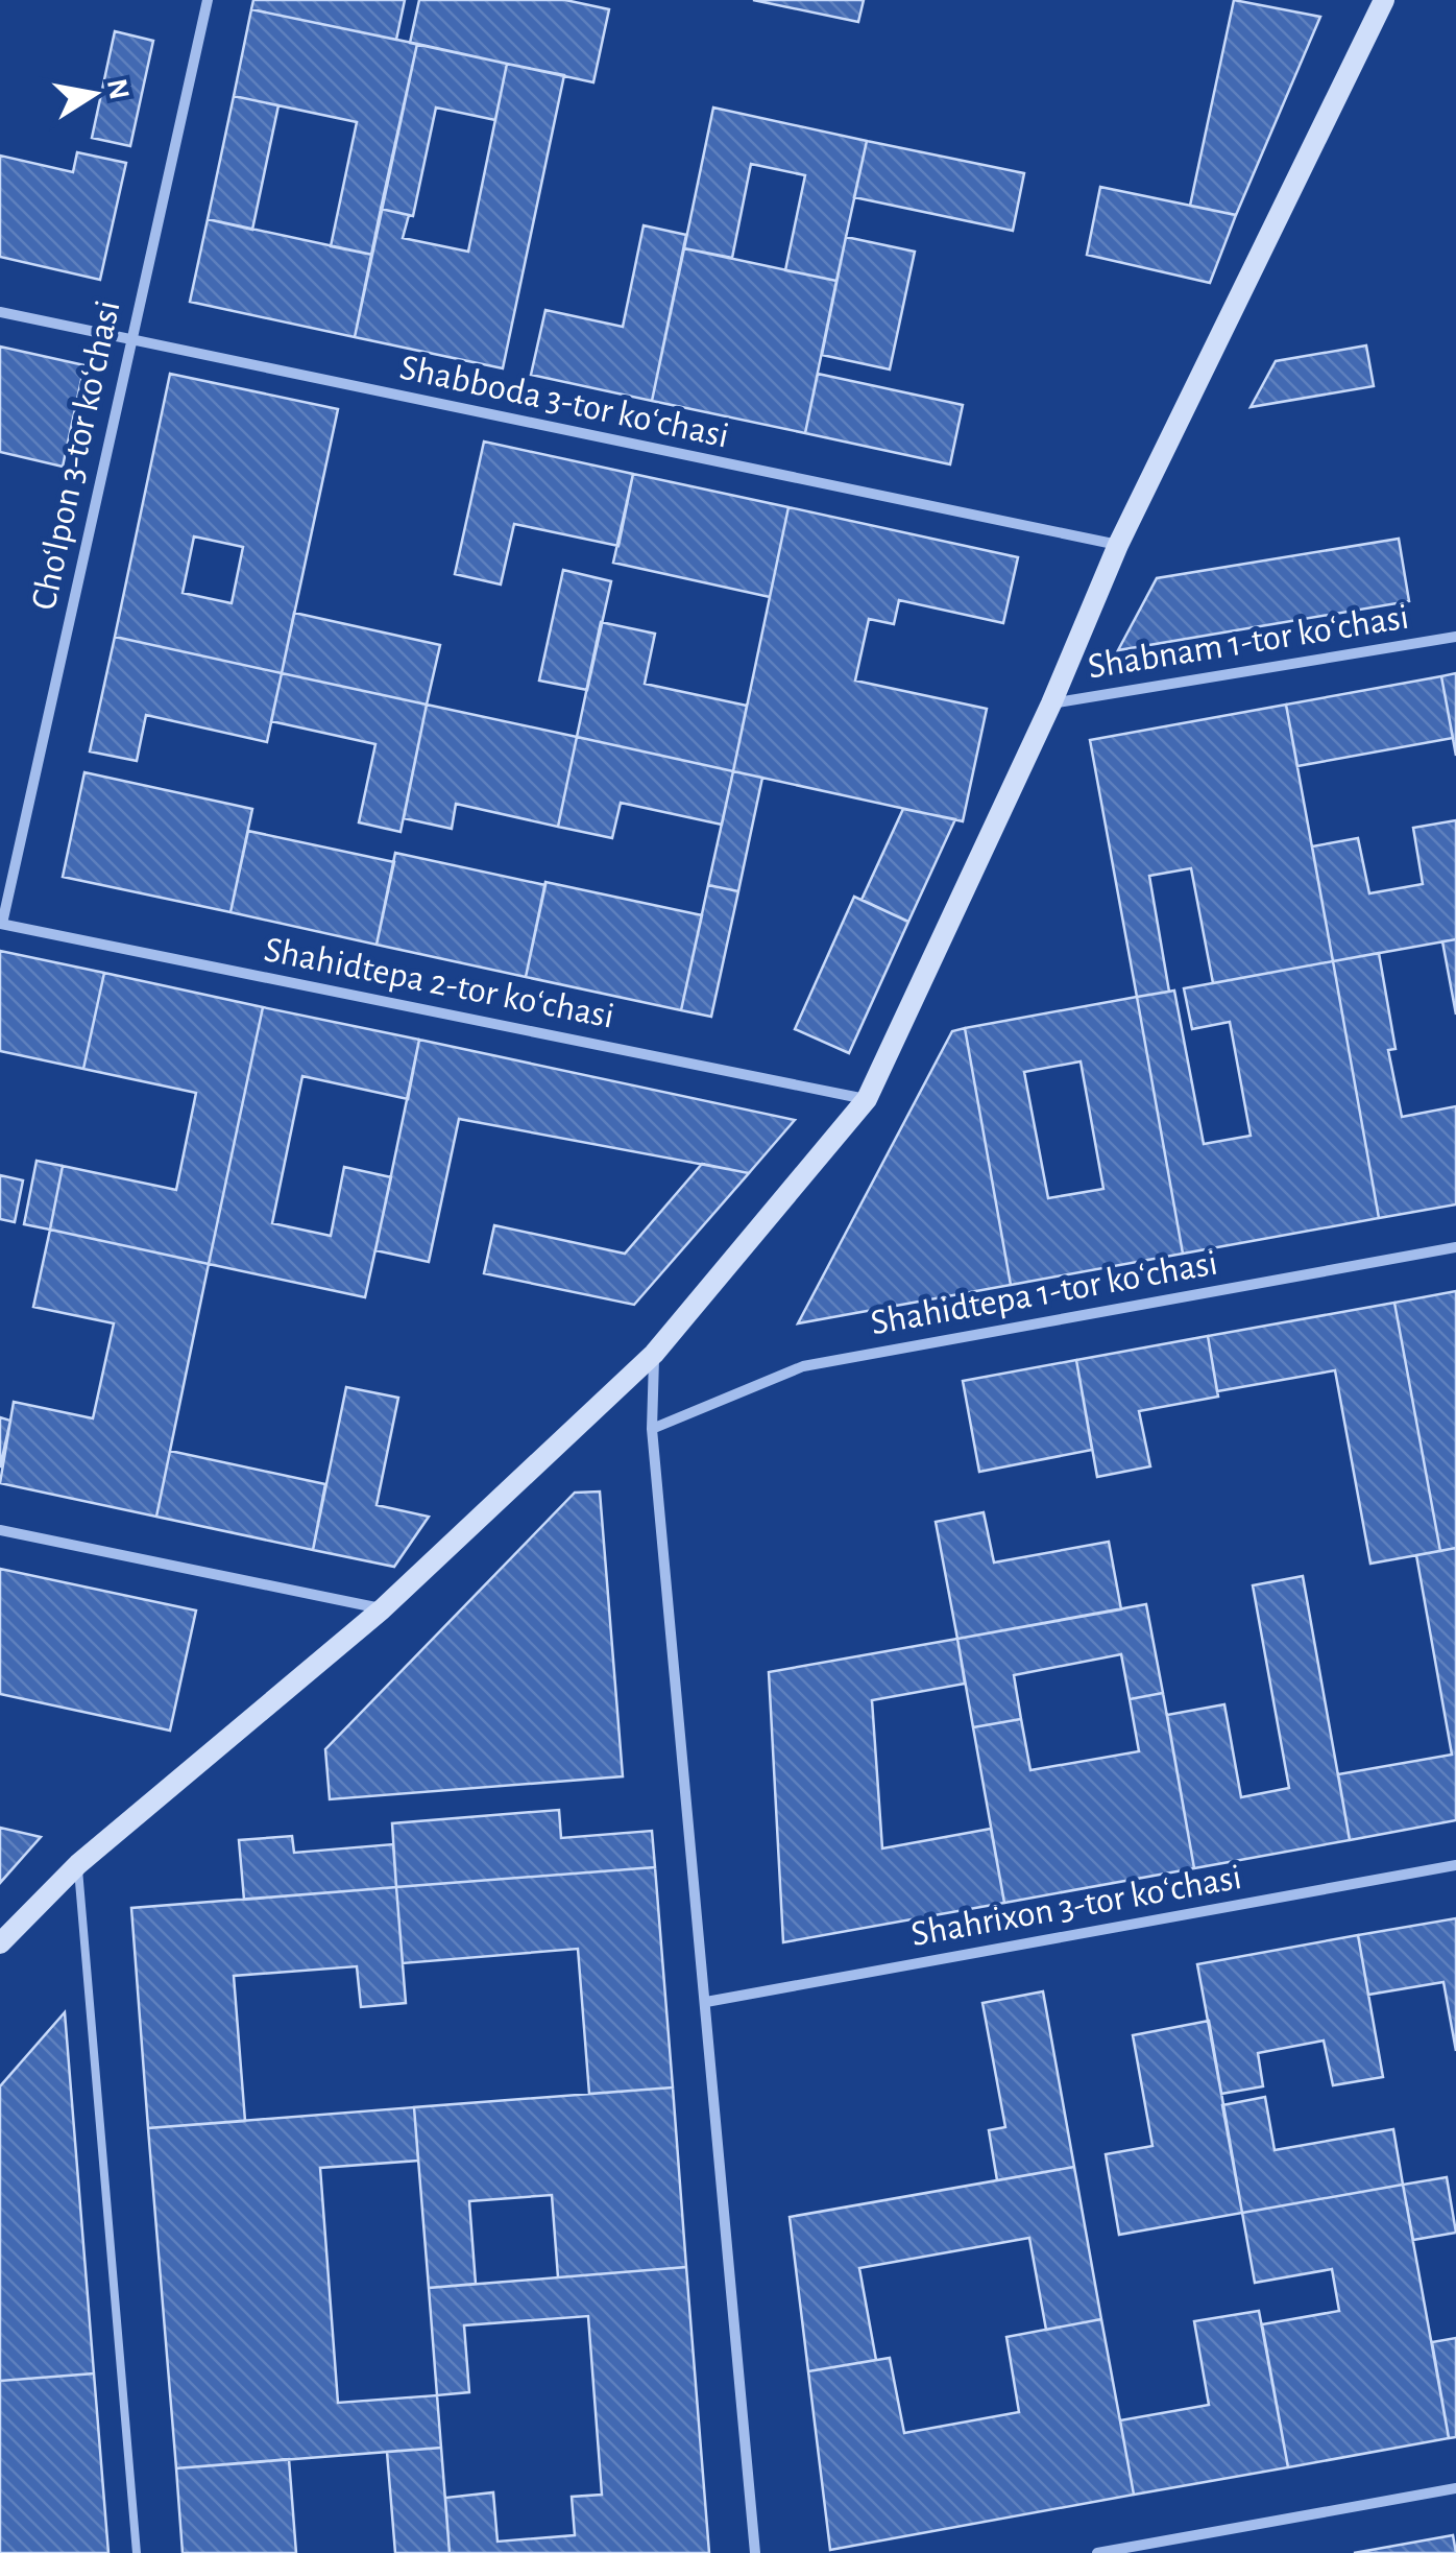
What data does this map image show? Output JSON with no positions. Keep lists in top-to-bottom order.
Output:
{
  "streets": {
    "street": [
      "Shabboda 3-tor koʻchasi",
      "Cho‘lpon 3-tor koʻchasi",
      "Shabnam 1-tor koʻchasi",
      "Shahidtepa 2-tor koʻchasi",
      "Shahidtepa 1-tor koʻchasi",
      "Shahrixon 3-tor koʻchasi"
    ]
  },
  "crossings": [
    ["Shabboda 3-tor koʻchasi", "Cho‘lpon 3-tor koʻchasi"],
    ["Cho‘lpon 3-tor koʻchasi", "Shahidtepa 2-tor koʻchasi"]
  ],
  "north": "right"
}
